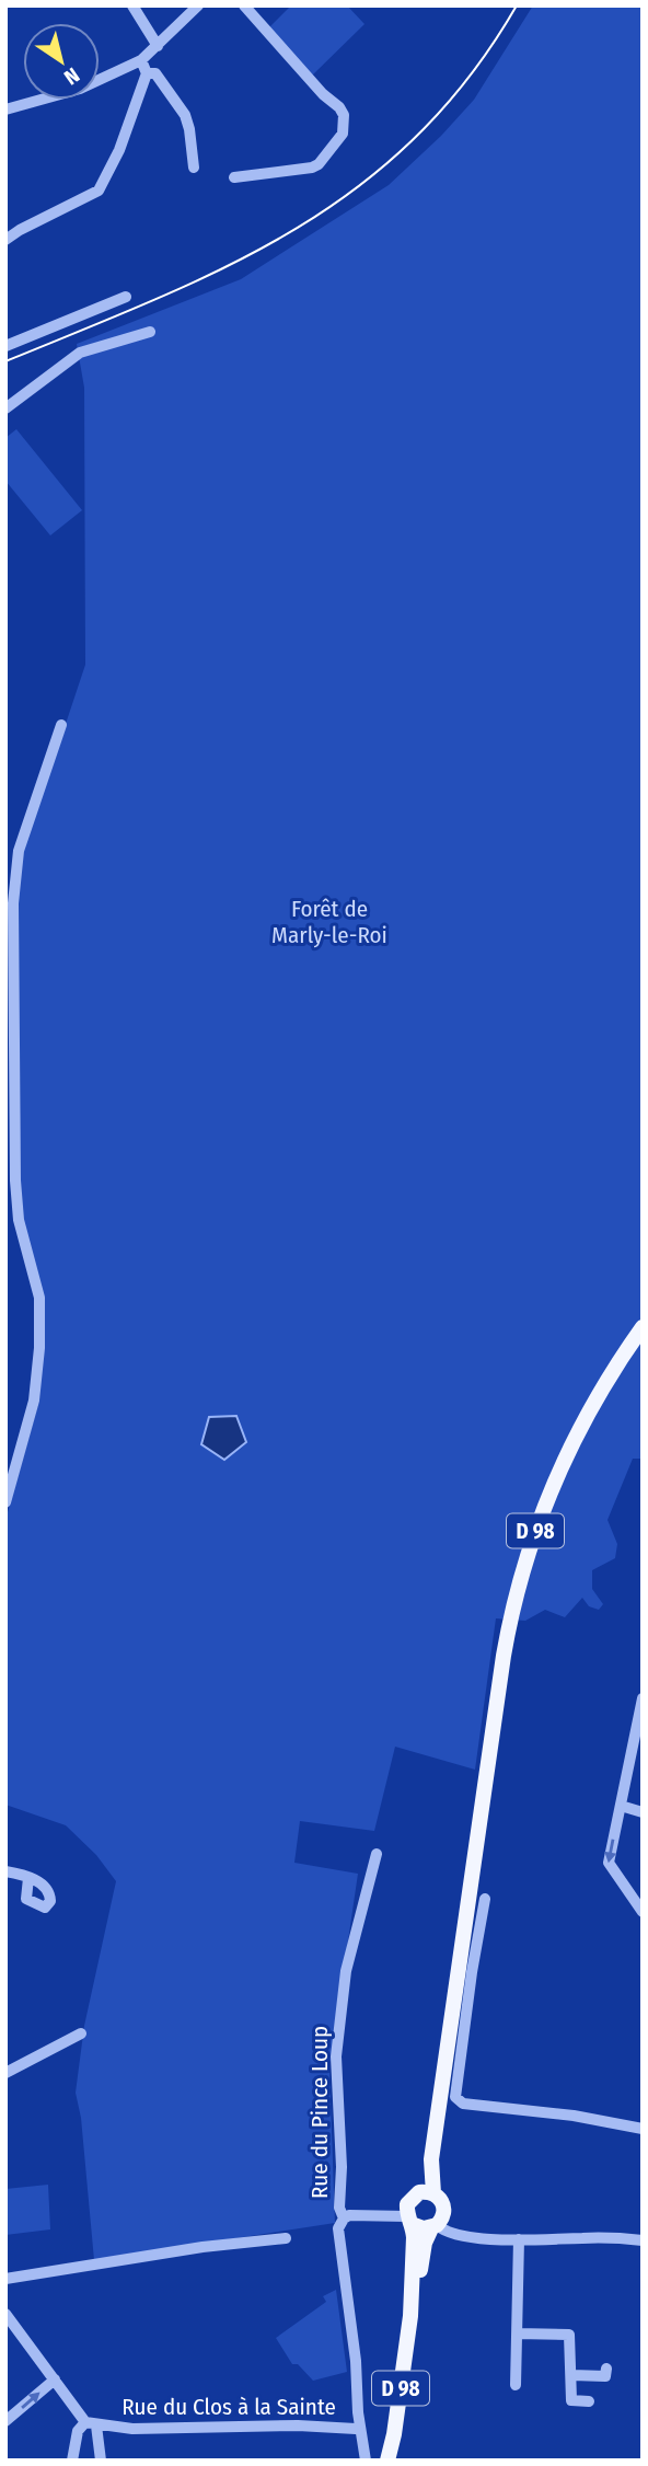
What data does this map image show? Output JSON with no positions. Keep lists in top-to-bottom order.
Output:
{
  "streets": {
    "main road": ["D 98"],
    "street": ["Rue du Pince Loup", "Rue du Clos à la Sainte"]
  },
  "crossings": [
    ["D 98", "Rue du Pince Loup"]
  ],
  "parks": ["Forêt de Marly-le-Roi"],
  "north": "bottom right"
}
